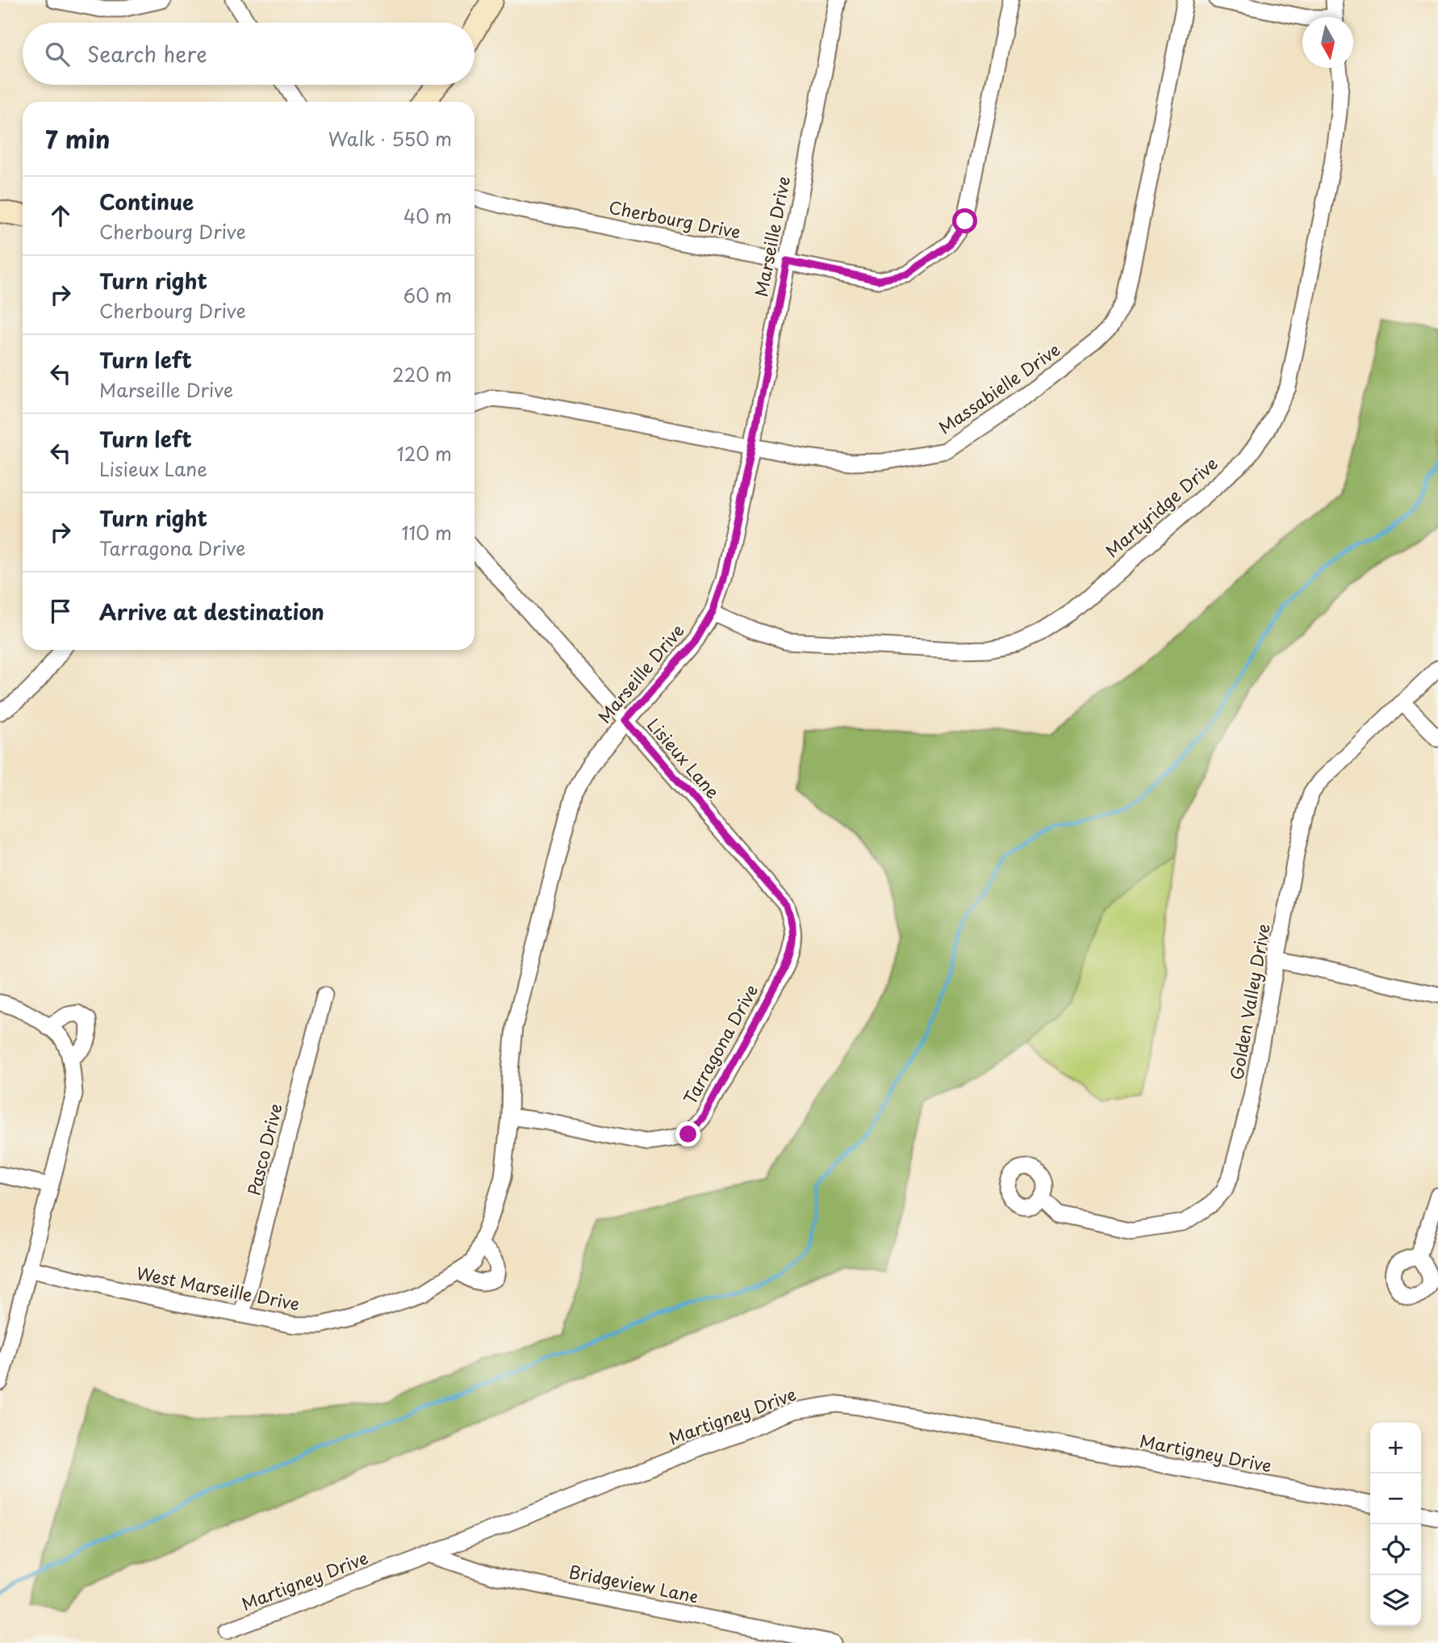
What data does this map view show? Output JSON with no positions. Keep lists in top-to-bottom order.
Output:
{
  "streets": {
    "street": [
      "Cherbourg Drive",
      "Marseille Drive",
      "Massabielle Drive",
      "Martyridge Drive",
      "Lisieux Lane",
      "Golden Valley Drive",
      "Tarragona Drive",
      "Pasco Drive",
      "West Marseille Drive",
      "Martigney Drive",
      "Bridgeview Lane"
    ]
  },
  "crossings": [
    ["Cherbourg Drive", "Marseille Drive"],
    ["Marseille Drive", "Massabielle Drive"],
    ["Marseille Drive", "Martyridge Drive"],
    ["Marseille Drive", "Lisieux Lane"],
    ["Marseille Drive", "Tarragona Drive"],
    ["Marseille Drive", "West Marseille Drive"],
    ["Lisieux Lane", "Tarragona Drive"],
    ["Pasco Drive", "West Marseille Drive"],
    ["Martigney Drive", "Bridgeview Lane"]
  ],
  "north": "bottom",
  "page": {
    "search": "Search here",
    "heading": ["7 min", "Walk · 550 m"],
    "list": [
      ["Continue", "Cherbourg Drive", "40 m"],
      ["Turn right", "Cherbourg Drive", "60 m"],
      ["Turn left", "Marseille Drive", "220 m"],
      ["Turn left", "Lisieux Lane", "120 m"],
      ["Turn right", "Tarragona Drive", "110 m"],
      "Arrive at destination"
    ],
    "map_buttons": ["+", "−"]
  }
}
